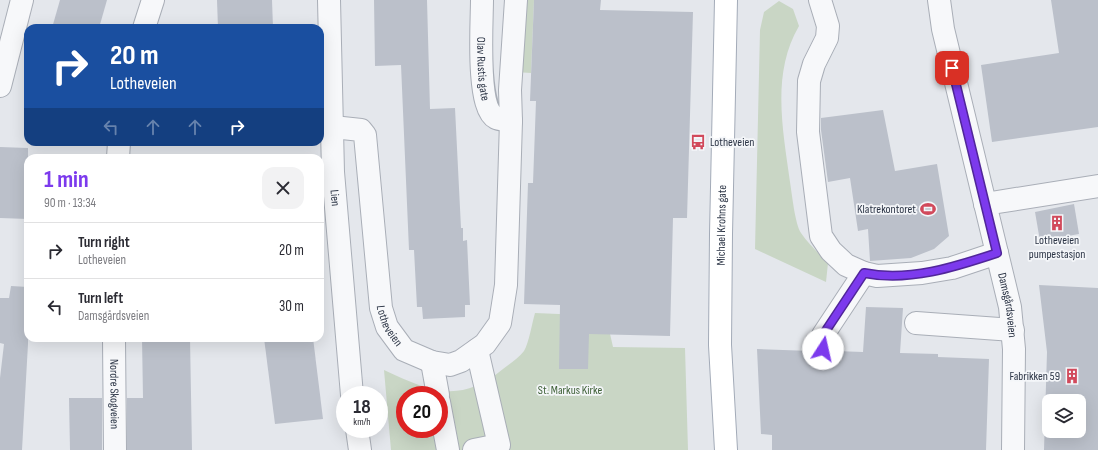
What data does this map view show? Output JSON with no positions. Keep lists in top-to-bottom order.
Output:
{
  "streets": {
    "main road": ["Michael Krohns gate"],
    "street": [
      "Olav Rustis gate",
      "Lien",
      "Damsgårdsveien",
      "Lotheveien",
      "Nordre Skogveien"
    ]
  },
  "crossings": [
    ["Olav Rustis gate", "Lotheveien"],
    ["Lien", "Lotheveien"]
  ],
  "parks": ["St. Markus Kirke"],
  "places": {
    "bus stop": ["Lotheveien"],
    "sports": ["Klatrekontoret"],
    "building": ["Lotheveien pumpestasjon", "Fabrikken 59"]
  },
  "page": {
    "turn": ["20 m", "Lotheveien"],
    "heading": ["1 min", "90 m · 13:34"],
    "list": [
      {
        "name": "Turn right",
        "note": "Lotheveien",
        "value": "20 m"
      },
      {
        "name": "Turn left",
        "note": "Damsgårdsveien",
        "value": "30 m"
      }
    ],
    "speed": "18 km/h",
    "limit": "20"
  }
}
